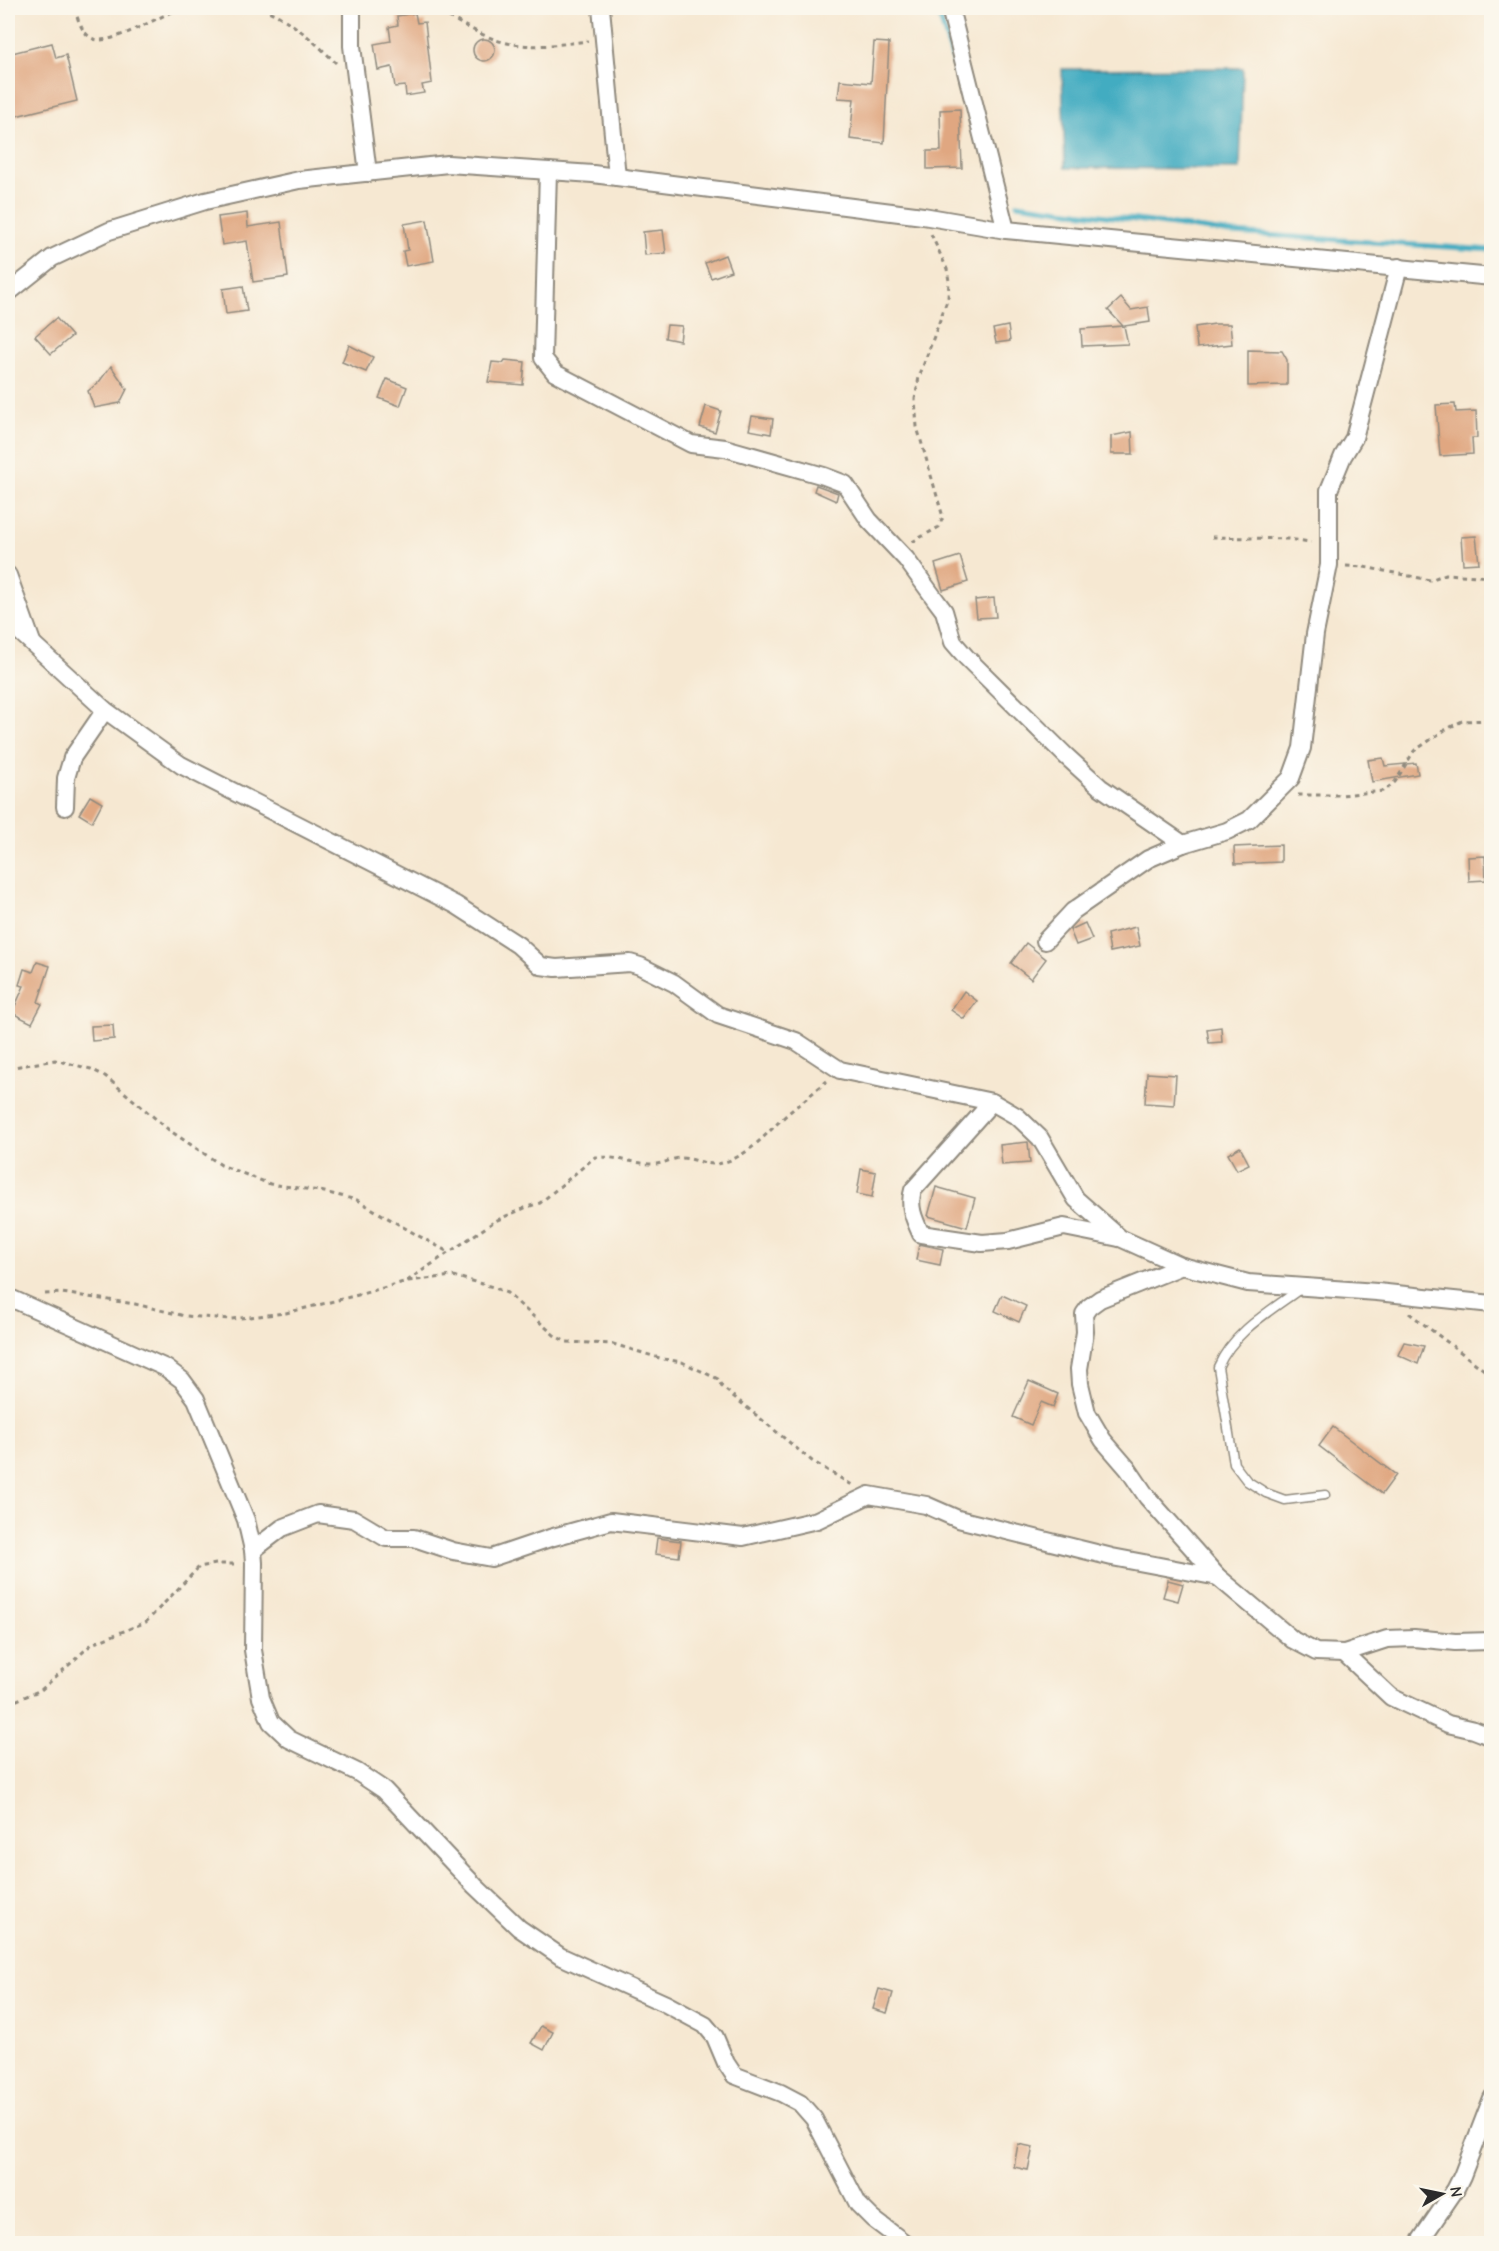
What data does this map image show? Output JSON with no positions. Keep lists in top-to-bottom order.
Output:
{
  "north": "right"
}
